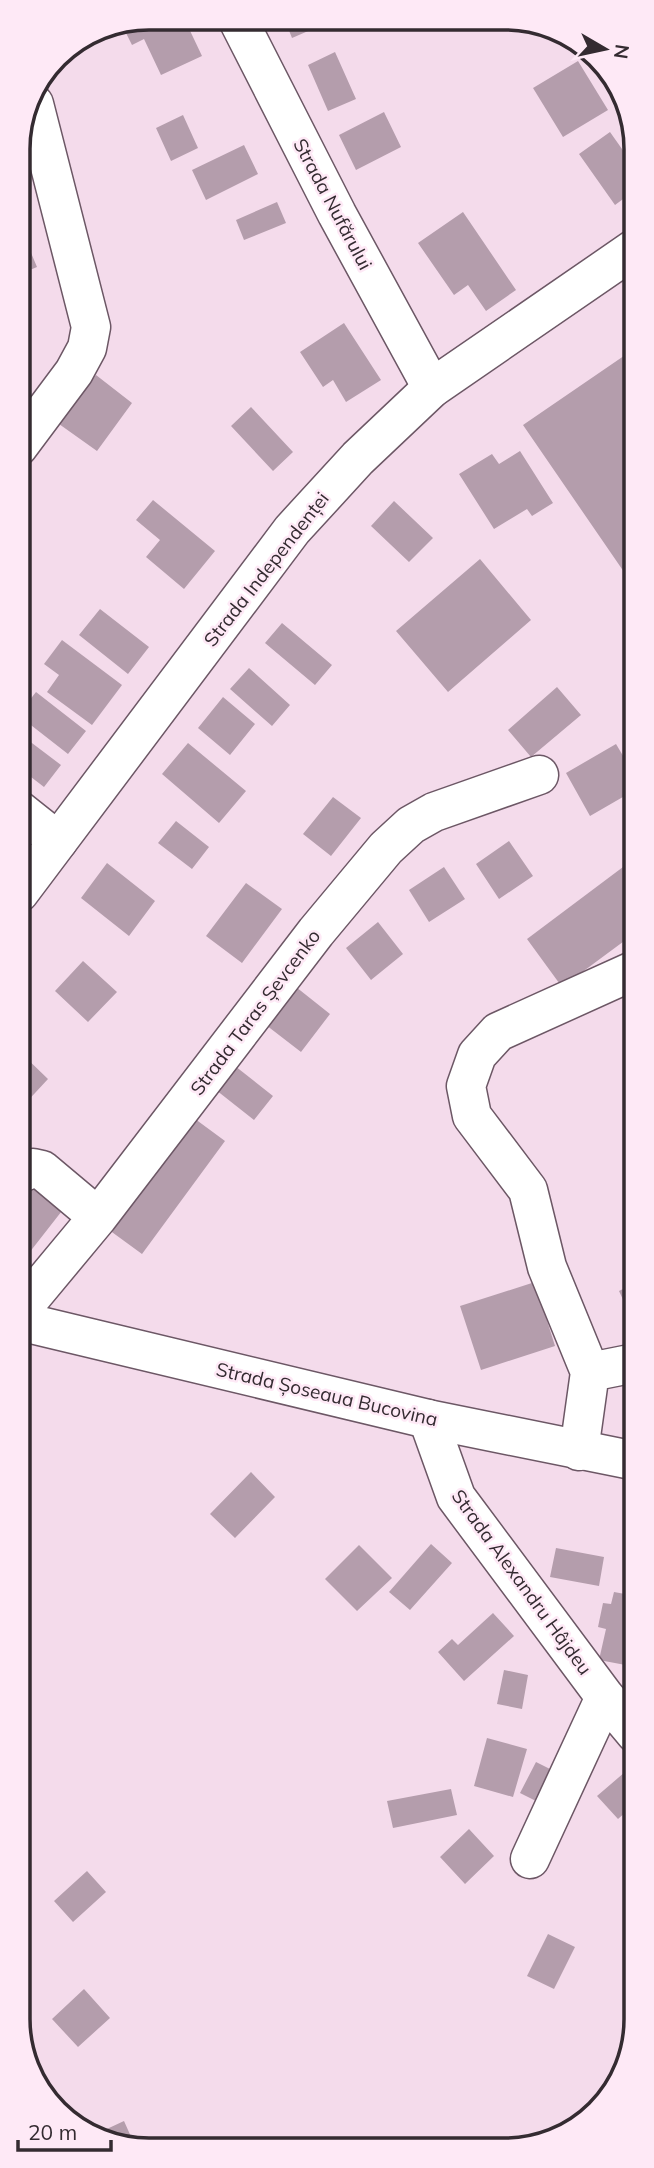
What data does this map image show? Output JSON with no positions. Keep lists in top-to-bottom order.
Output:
{
  "streets": {
    "street": [
      "Strada Nufărului",
      "Strada Independenței",
      "Strada Taras Șevcenko",
      "Strada Șoseaua Bucovina",
      "Strada Alexandru Hâjdeu"
    ]
  },
  "crossings": [
    ["Strada Nufărului", "Strada Independenței"],
    ["Strada Șoseaua Bucovina", "Strada Alexandru Hâjdeu"]
  ],
  "scale_bar": "20 m",
  "north": "right"
}
